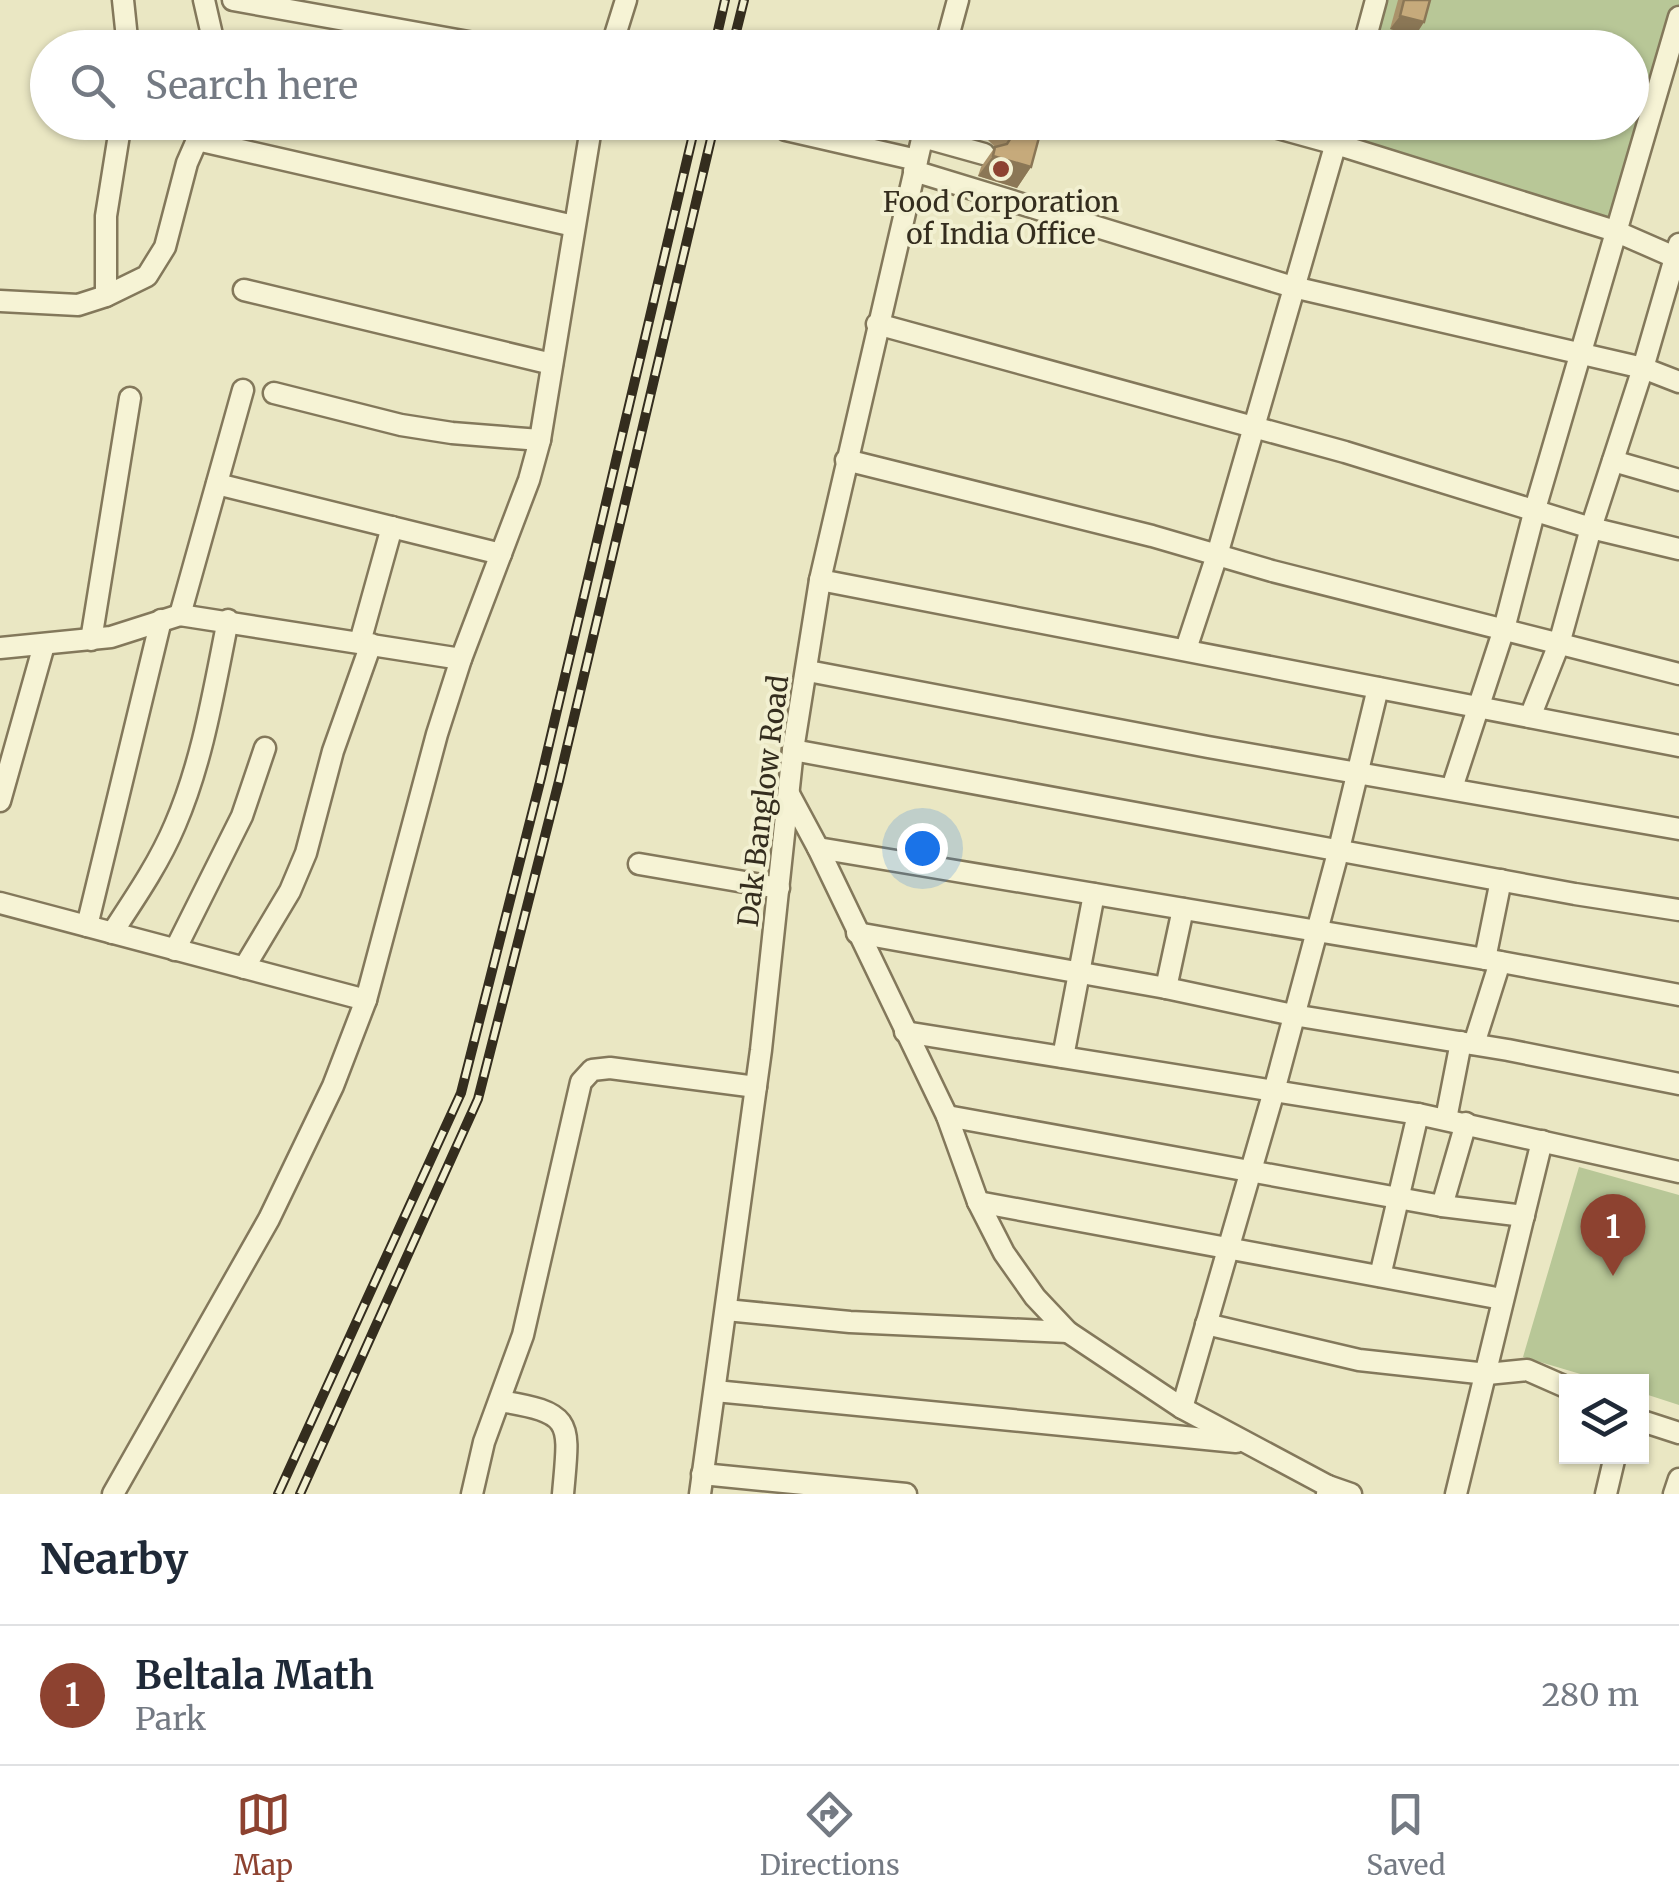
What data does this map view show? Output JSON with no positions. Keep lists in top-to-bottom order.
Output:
{
  "streets": {
    "street": ["Dak Banglow Road"]
  },
  "places": ["Food Corporation of India Office"],
  "page": {
    "search": "Search here",
    "pins": "1",
    "heading": "Nearby",
    "list": [
      {
        "mark": "1",
        "name": "Beltala Math",
        "note": "Park",
        "value": "280 m"
      }
    ],
    "nav": ["Map", "Directions", "Saved"]
  }
}
